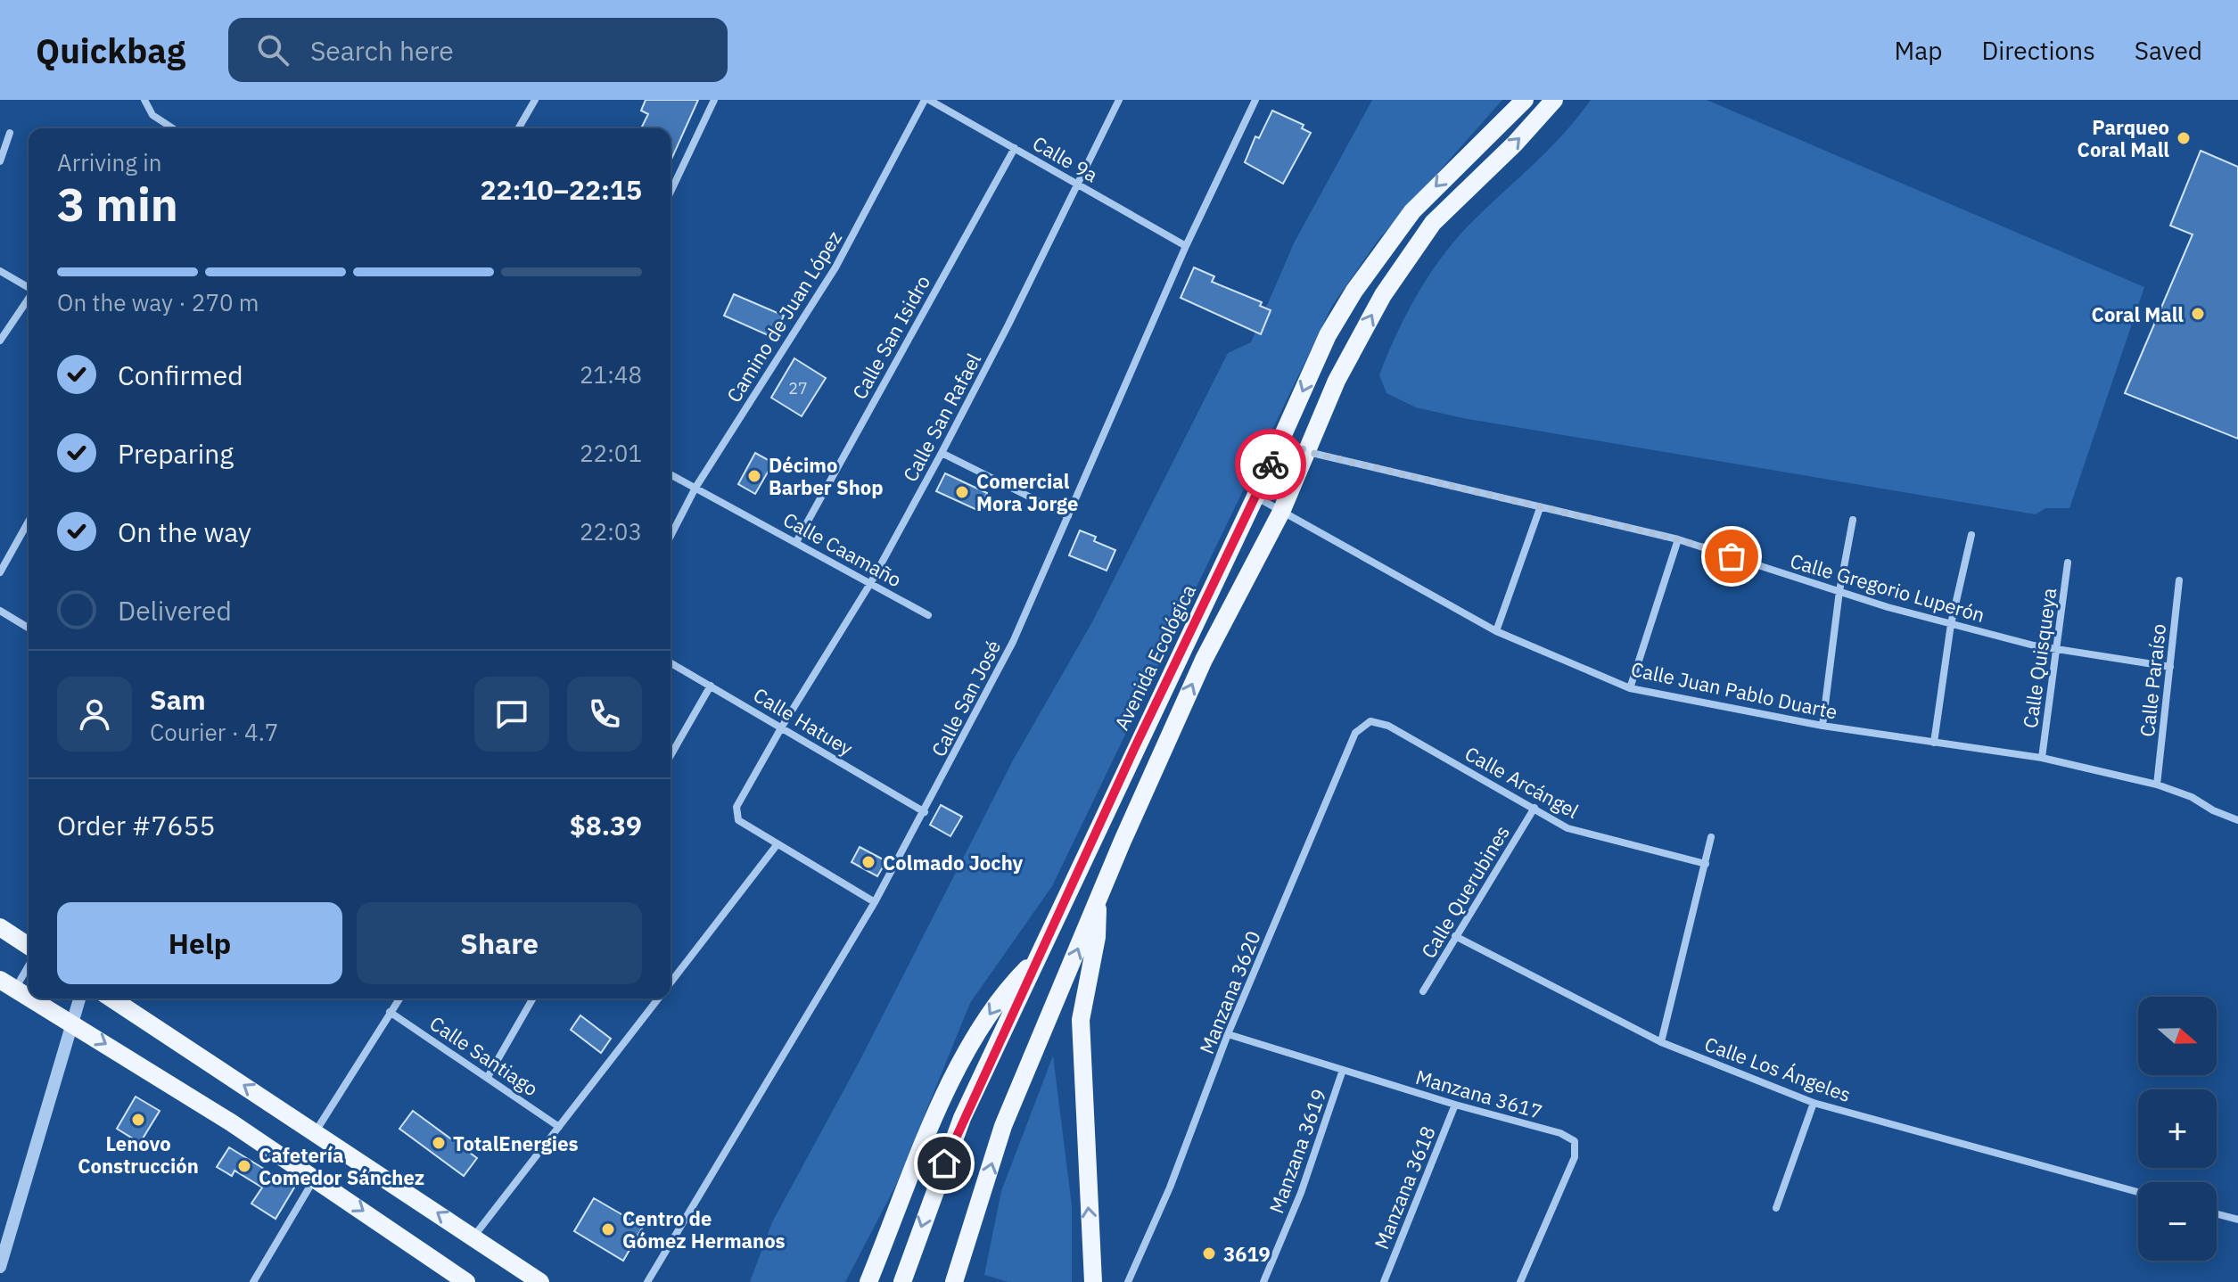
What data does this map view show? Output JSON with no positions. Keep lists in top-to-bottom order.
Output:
{
  "streets": {
    "main road": ["Avenida Ecológica"],
    "street": [
      "Calle 9a",
      "Camino de Juan López",
      "Calle San Isidro",
      "Calle San Rafael",
      "Calle Caamaño",
      "Calle Gregorio Luperón",
      "Calle Quisqueya",
      "Calle Paraíso",
      "Calle Juan Pablo Duarte",
      "Calle San José",
      "Calle Hatuey",
      "Calle Arcángel",
      "Calle Querubines",
      "Manzana 3620",
      "Calle Santiago",
      "Calle Los Ángeles",
      "Manzana 3617",
      "Manzana 3619",
      "Manzana 3618"
    ]
  },
  "crossings": [
    ["Calle 9a", "Camino de Juan López"],
    ["Calle 9a", "Calle San Isidro"],
    ["Calle 9a", "Calle San Rafael"],
    ["Calle 9a", "Calle San José"],
    ["Camino de Juan López", "Calle Caamaño"],
    ["Calle San Isidro", "Calle Caamaño"],
    ["Calle San Rafael", "Calle Caamaño"],
    ["Calle San Rafael", "Calle Hatuey"],
    ["Calle Gregorio Luperón", "Avenida Ecológica"],
    ["Calle Gregorio Luperón", "Calle Quisqueya"],
    ["Calle Gregorio Luperón", "Calle Paraíso"],
    ["Avenida Ecológica", "Calle Juan Pablo Duarte"],
    ["Calle Quisqueya", "Calle Juan Pablo Duarte"],
    ["Calle Paraíso", "Calle Juan Pablo Duarte"],
    ["Calle San José", "Calle Hatuey"],
    ["Calle Arcángel", "Calle Querubines"],
    ["Calle Arcángel", "Manzana 3620"],
    ["Calle Querubines", "Calle Los Ángeles"],
    ["Manzana 3620", "Manzana 3617"],
    ["Manzana 3617", "Manzana 3619"],
    ["Manzana 3617", "Manzana 3618"]
  ],
  "places": [
    "Parqueo Coral Mall",
    "Coral Mall",
    "Décimo Barber Shop",
    "Comercial Mora Jorge",
    "Colmado Jochy",
    "Lenovo Construcción",
    "TotalEnergies",
    "Cafetería Comedor Sánchez",
    "Centro de Gómez Hermanos",
    "3619"
  ],
  "house_numbers": ["27"],
  "north": "right",
  "page": {
    "header": "Quickbag",
    "search": "Search here",
    "nav": ["Map", "Directions", "Saved"],
    "heading": ["3 min", "Arriving in", "22:10–22:15"],
    "panel": [
      "Sam",
      "Courier · 4.7",
      "Order #7655",
      "$8.39"
    ],
    "bar": "On the way · 270 m",
    "list": [
      ["Confirmed", "21:48"],
      ["Preparing", "22:01"],
      ["On the way", "22:03"],
      "Delivered"
    ],
    "buttons": ["Help", "Share"],
    "map_buttons": ["+", "−"]
  }
}
